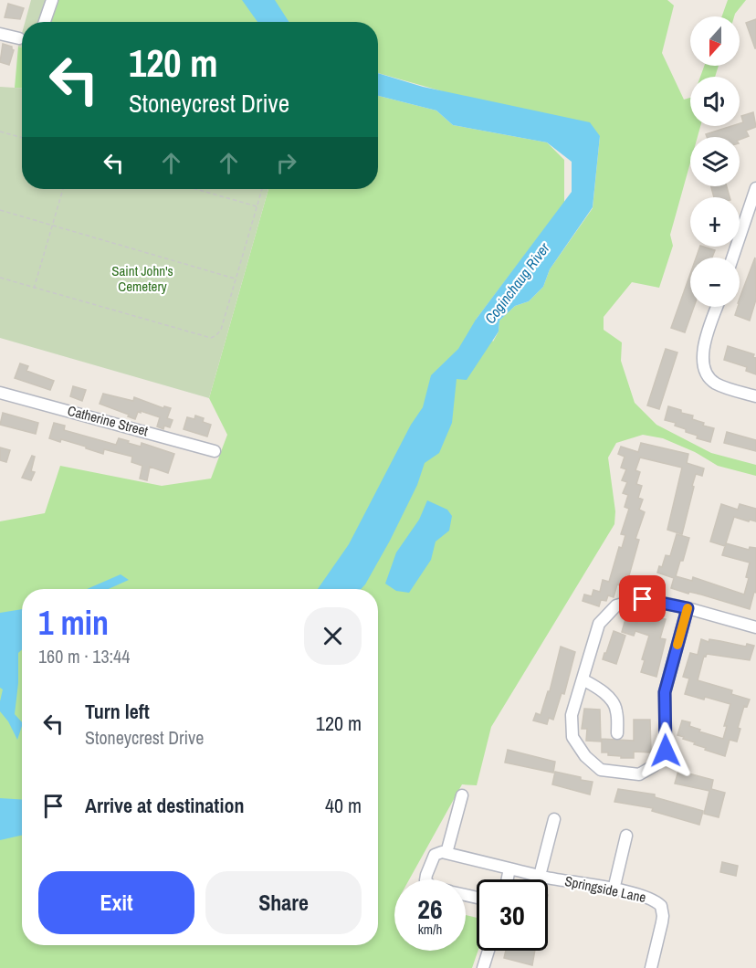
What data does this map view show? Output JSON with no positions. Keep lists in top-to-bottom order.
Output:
{
  "streets": {
    "street": ["Catherine Street", "Springside Lane"]
  },
  "water": ["Coginchaug River"],
  "parks": ["Saint John's Cemetery"],
  "north": "bottom",
  "page": {
    "map_buttons": ["+", "−"],
    "turn": ["120 m", "Stoneycrest Drive"],
    "heading": ["1 min", "160 m · 13:44"],
    "list": [
      {
        "name": "Turn left",
        "note": "Stoneycrest Drive",
        "value": "120 m"
      },
      {
        "name": "Arrive at destination",
        "value": "40 m"
      }
    ],
    "buttons": ["Exit", "Share"],
    "speed": "26 km/h",
    "limit": "30"
  }
}
